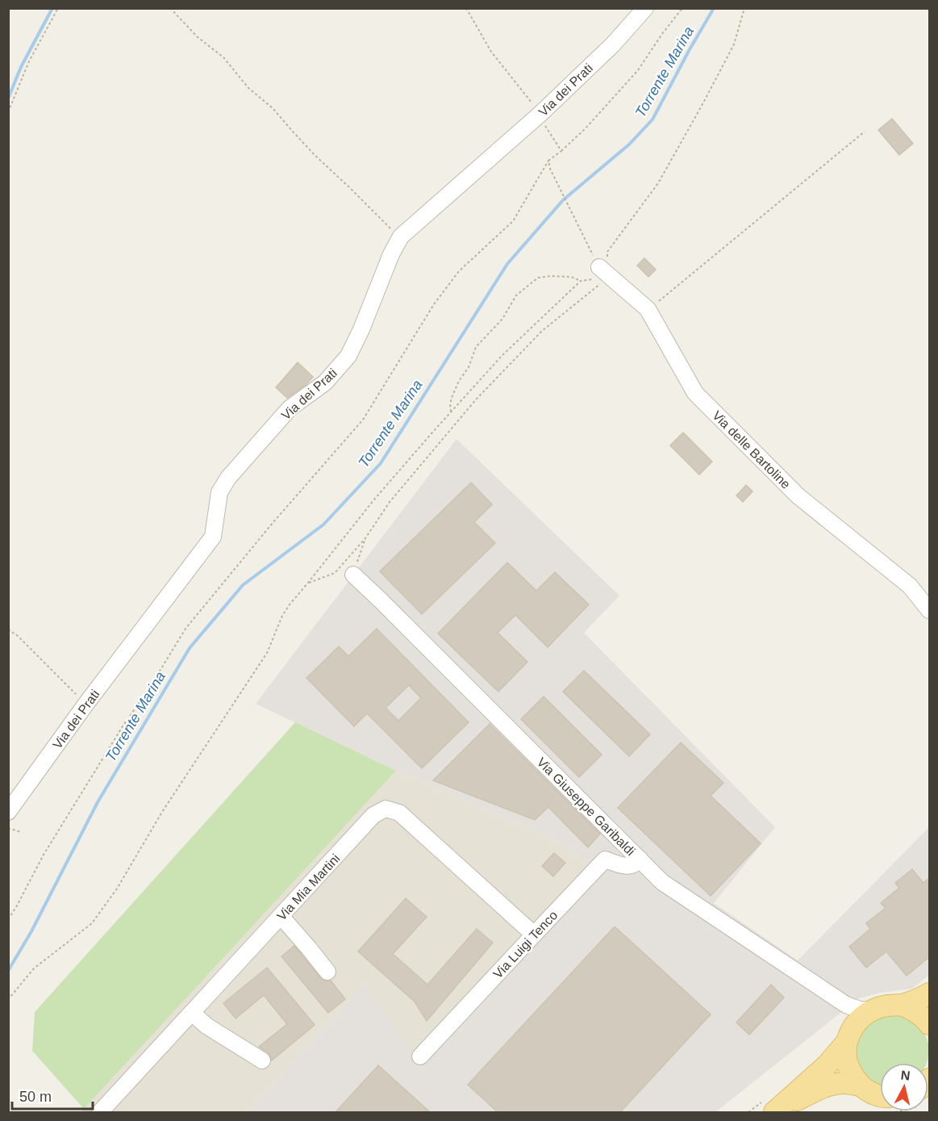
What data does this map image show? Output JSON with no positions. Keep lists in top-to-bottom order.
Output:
{
  "streets": {
    "street": [
      "Via dei Prati",
      "Via delle Bartoline",
      "Via Giuseppe Garibaldi",
      "Via Mia Martini",
      "Via Luigi Tenco"
    ]
  },
  "crossings": [
    ["Via Giuseppe Garibaldi", "Via Luigi Tenco"],
    ["Via Mia Martini", "Via Luigi Tenco"]
  ],
  "water": ["Torrente Marina"],
  "scale_bar": "50 m",
  "north": "top"
}
